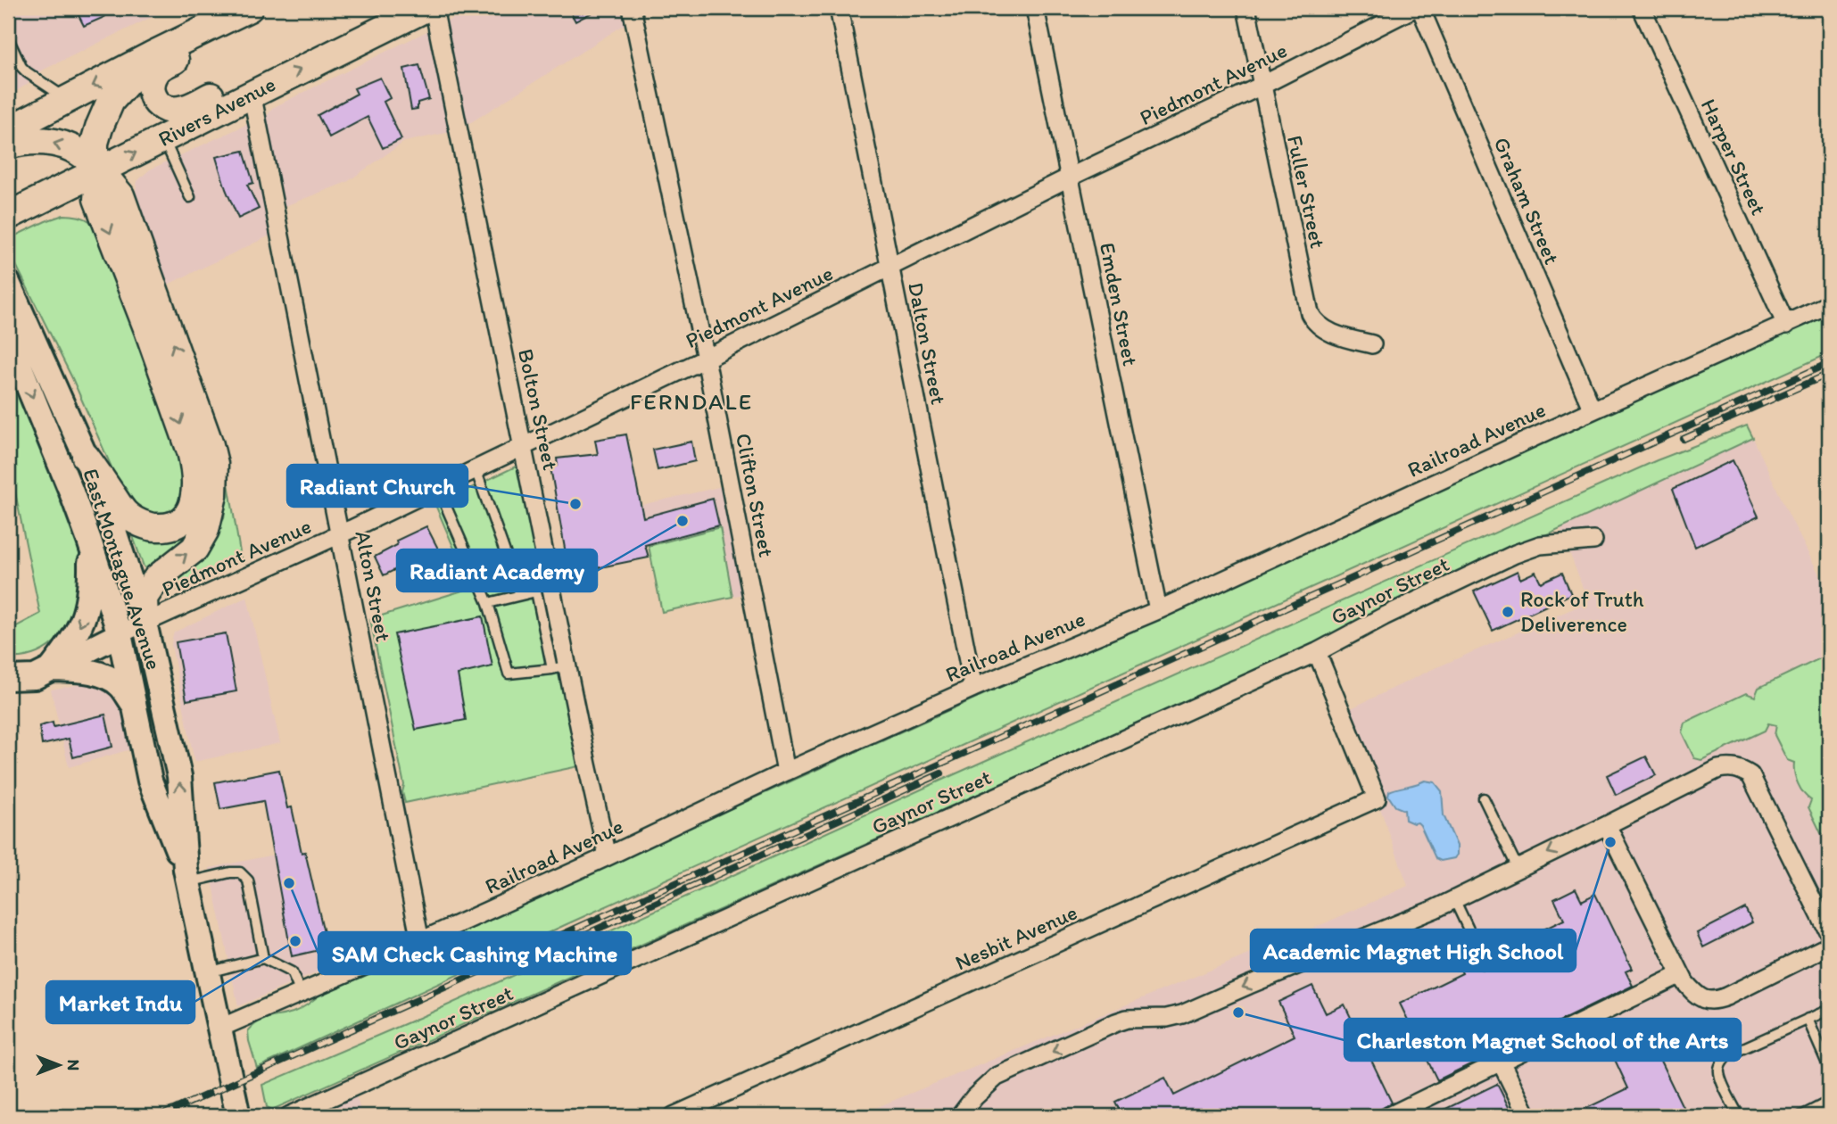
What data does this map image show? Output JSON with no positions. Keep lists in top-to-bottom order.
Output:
{
  "streets": {
    "main road": ["Rivers Avenue", "East Montague Avenue"],
    "street": [
      "Piedmont Avenue",
      "Harper Street",
      "Fuller Street",
      "Graham Street",
      "Emden Street",
      "Dalton Street",
      "Bolton Street",
      "Railroad Avenue",
      "Clifton Street",
      "Alton Street",
      "Gaynor Street",
      "Nesbit Avenue"
    ]
  },
  "crossings": [
    ["Piedmont Avenue", "Fuller Street"],
    ["Piedmont Avenue", "Emden Street"],
    ["Piedmont Avenue", "Dalton Street"],
    ["Piedmont Avenue", "Bolton Street"],
    ["Piedmont Avenue", "Clifton Street"],
    ["Piedmont Avenue", "East Montague Avenue"],
    ["Piedmont Avenue", "Alton Street"],
    ["Rivers Avenue", "Alton Street"],
    ["Harper Street", "Railroad Avenue"],
    ["Graham Street", "Railroad Avenue"],
    ["Emden Street", "Railroad Avenue"],
    ["Dalton Street", "Railroad Avenue"],
    ["Bolton Street", "Railroad Avenue"],
    ["Railroad Avenue", "Clifton Street"],
    ["Railroad Avenue", "East Montague Avenue"],
    ["Railroad Avenue", "Alton Street"],
    ["Gaynor Street", "Nesbit Avenue"]
  ],
  "districts": ["FERNDALE"],
  "places": [
    "Radiant Church",
    "Radiant Academy",
    "Rock of Truth Deliverence",
    "Academic Magnet High School",
    "SAM Check Cashing Machine",
    "Market Indu",
    "Charleston Magnet School of the Arts"
  ],
  "north": "right"
}
